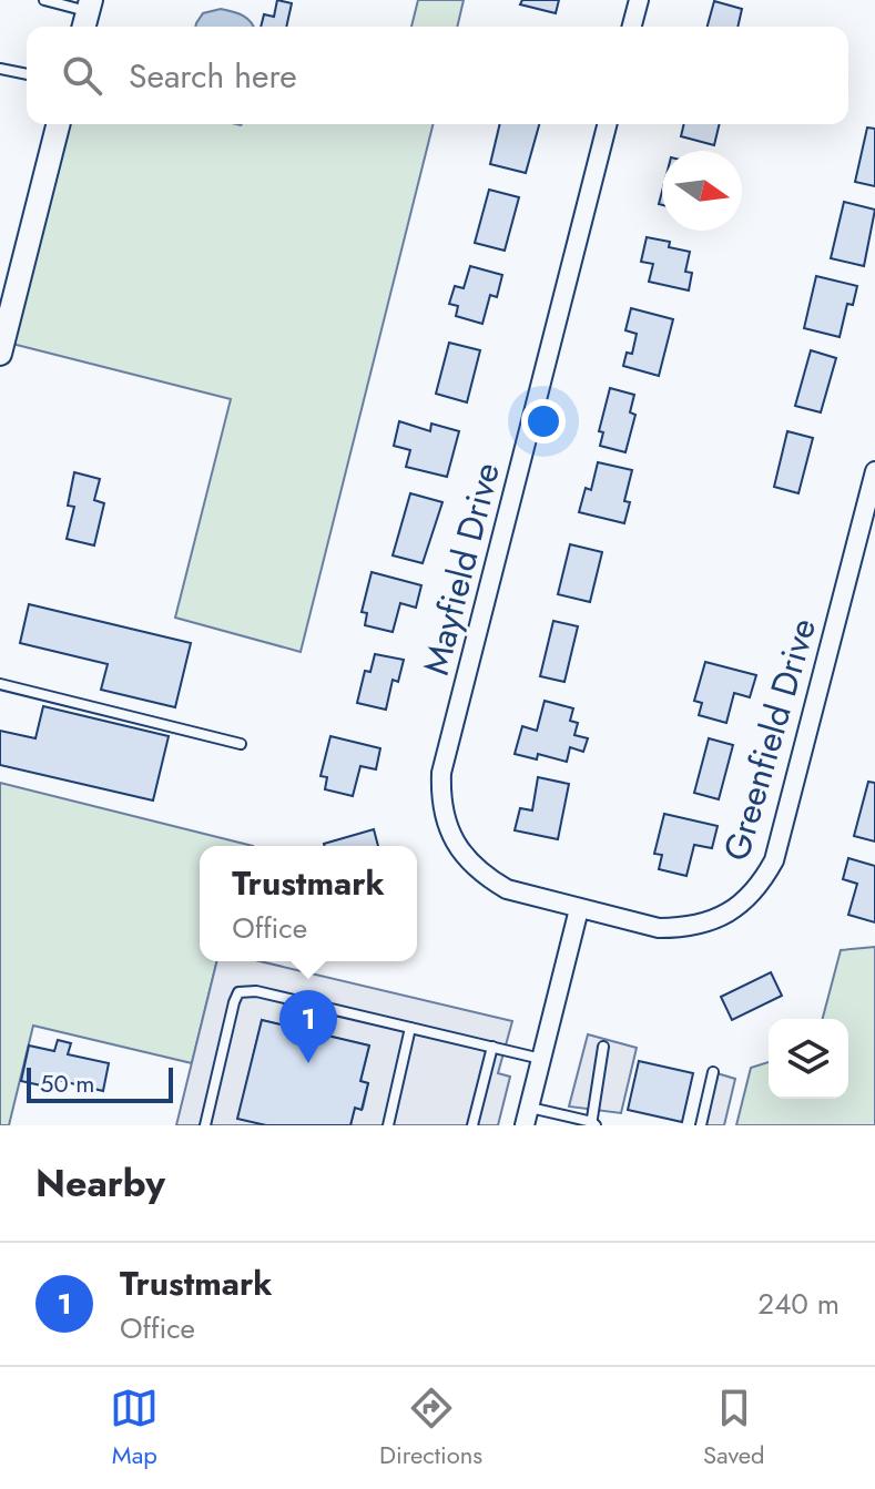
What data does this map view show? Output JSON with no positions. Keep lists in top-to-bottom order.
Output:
{
  "streets": {
    "street": ["Mayfield Drive", "Greenfield Drive"]
  },
  "crossings": [
    ["Mayfield Drive", "Greenfield Drive"]
  ],
  "scale_bar": "50 m",
  "north": "right",
  "page": {
    "search": "Search here",
    "popup": ["Trustmark", "Office"],
    "pins": "1",
    "scale": "50 m",
    "heading": "Nearby",
    "list": [
      {
        "mark": "1",
        "name": "Trustmark",
        "note": "Office",
        "value": "240 m"
      }
    ],
    "nav": ["Map", "Directions", "Saved"]
  }
}
